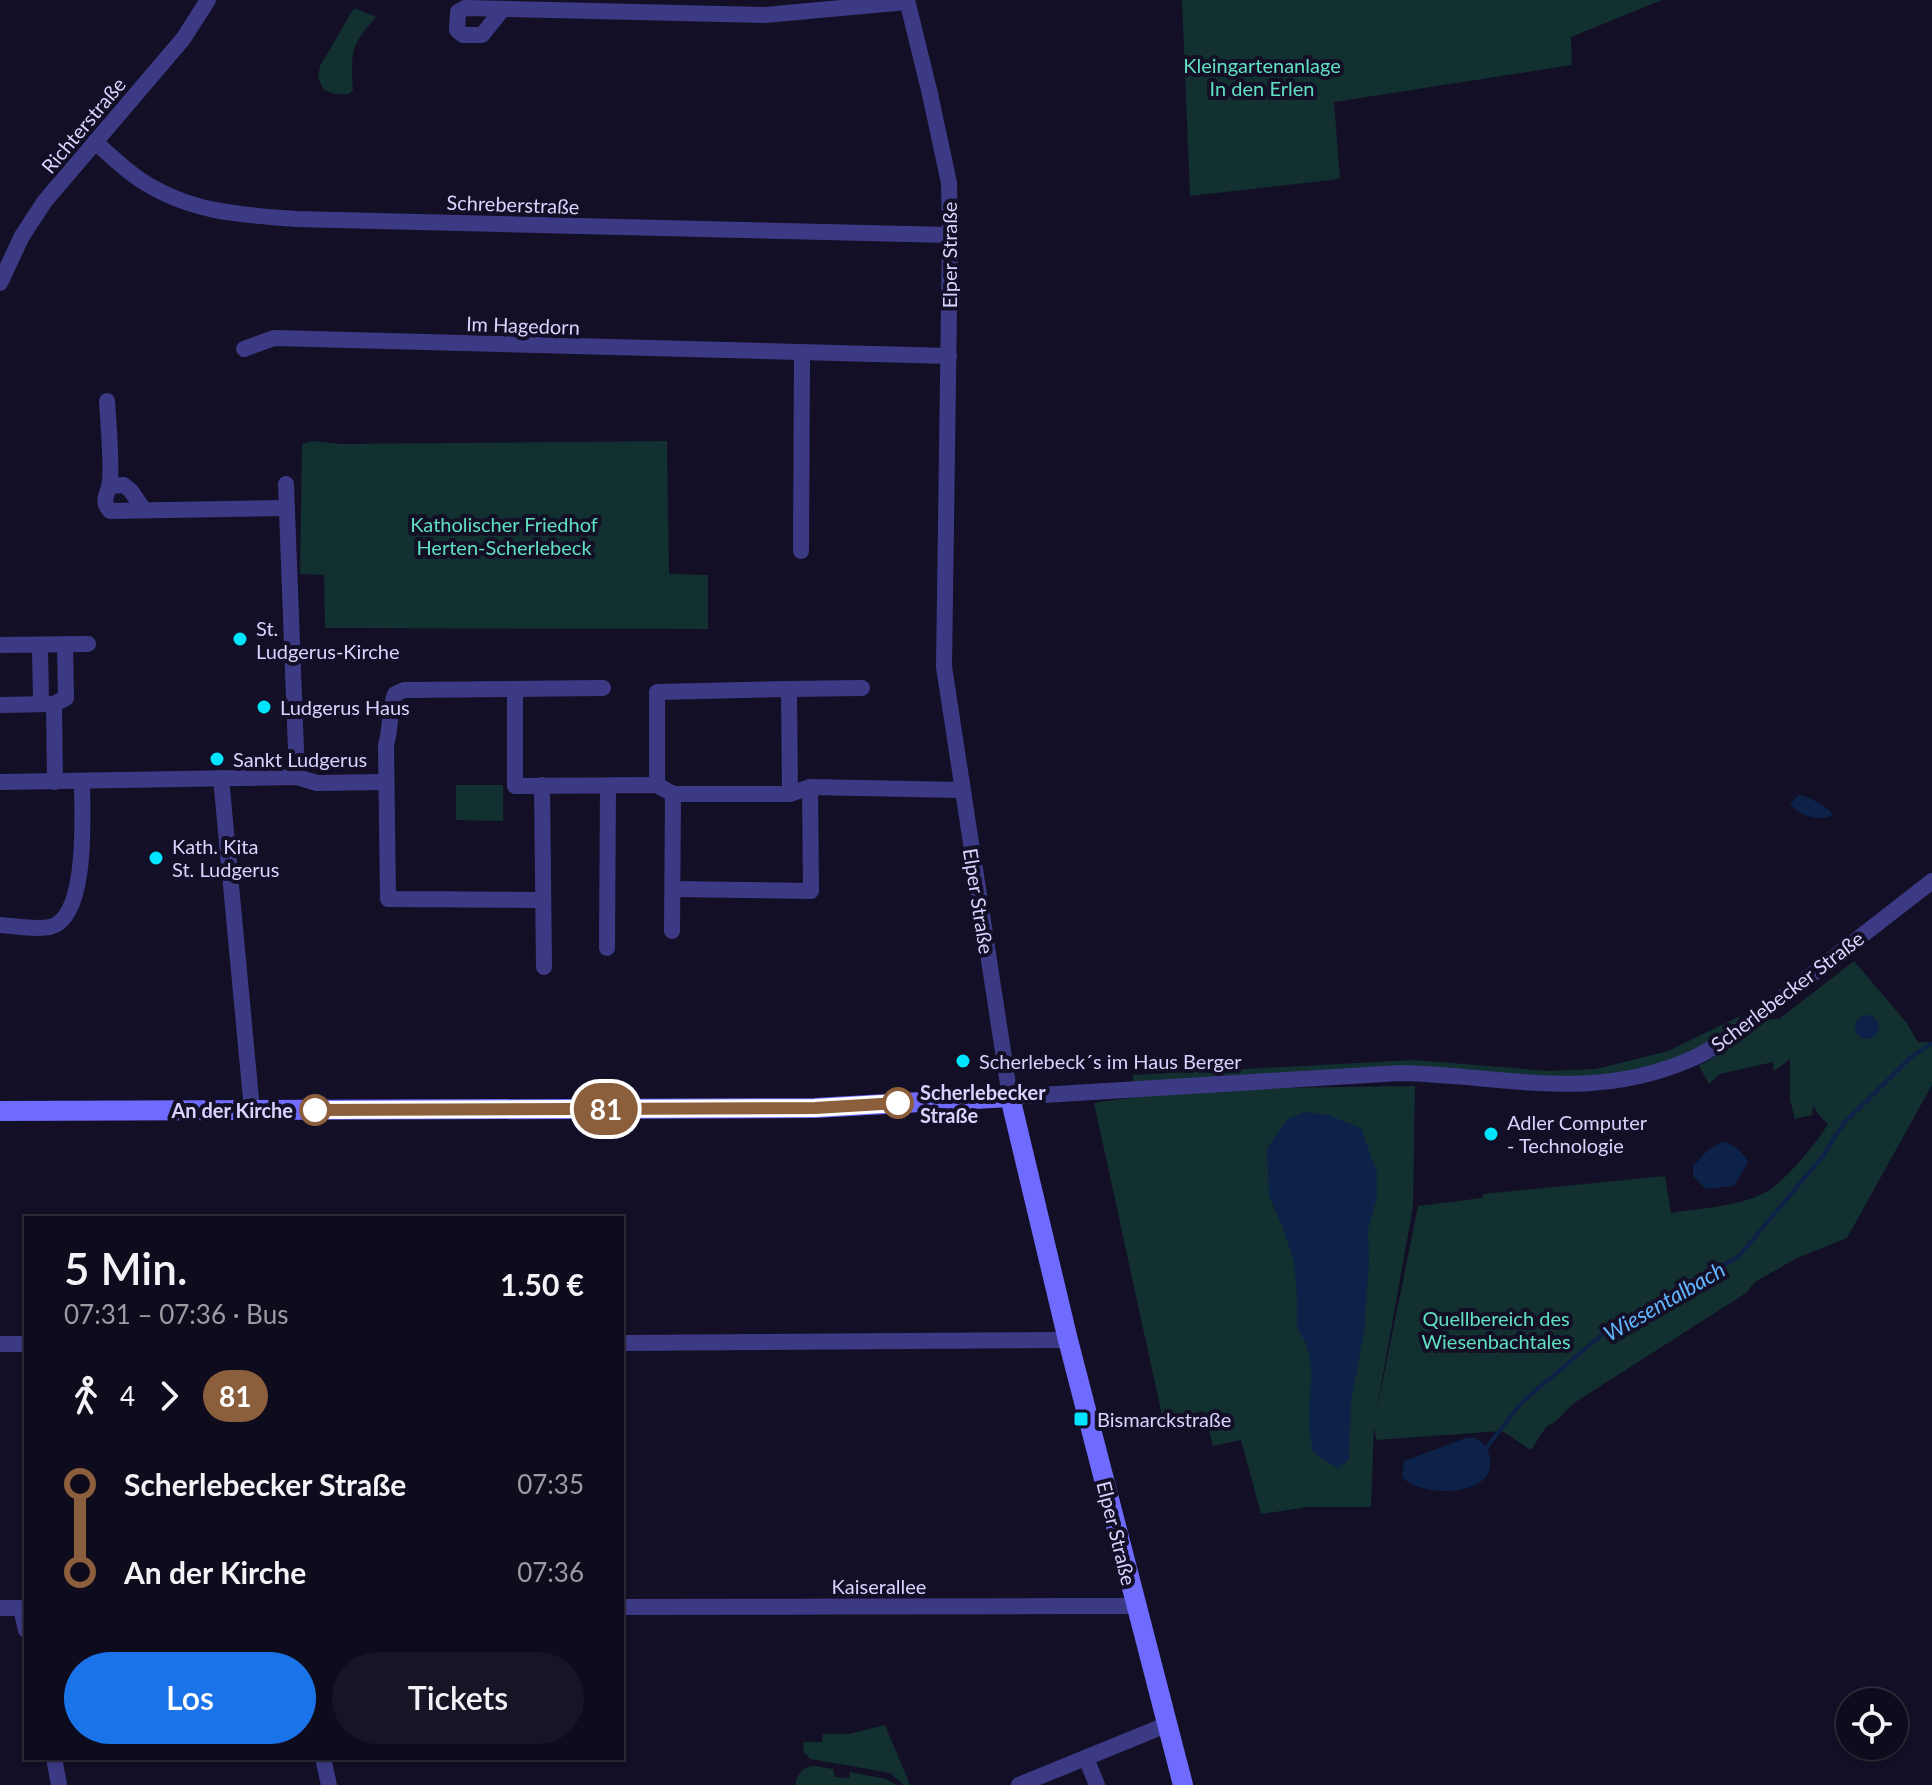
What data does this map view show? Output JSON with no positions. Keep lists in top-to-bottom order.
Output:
{
  "streets": {
    "street": [
      "Richterstraße",
      "Schreberstraße",
      "Elper Straße",
      "Im Hagedorn",
      "Scherlebecker Straße",
      "Kaiserallee"
    ]
  },
  "crossings": [
    ["Richterstraße", "Schreberstraße"],
    ["Schreberstraße", "Elper Straße"],
    ["Elper Straße", "Im Hagedorn"],
    ["Elper Straße", "Scherlebecker Straße"],
    ["Elper Straße", "Kaiserallee"]
  ],
  "water": ["Wiesentalbach"],
  "parks": ["Kleingartenanlage In den Erlen", "Katholischer Friedhof Herten-Scherlebeck", "Quellbereich des Wiesenbachtales"],
  "places": {
    "other": [
      "St. Ludgerus-Kirche",
      "Ludgerus Haus",
      "Sankt Ludgerus",
      "Kath. Kita St. Ludgerus",
      "Scherlebeck´s im Haus Berger",
      "Scherlebecker Straße",
      "An der Kirche",
      "Adler Computer - Technologie"
    ],
    "transit": ["Bismarckstraße"]
  },
  "lines": ["bus line 81"],
  "page": {
    "on_map": "81",
    "heading": ["5 Min.", "07:31 – 07:36 · Bus", "1.50 €"],
    "legs": ["4", "81"],
    "list": [
      {
        "name": "Scherlebecker Straße",
        "value": "07:35"
      },
      {
        "name": "An der Kirche",
        "value": "07:36"
      }
    ],
    "buttons": ["Los", "Tickets"]
  }
}
